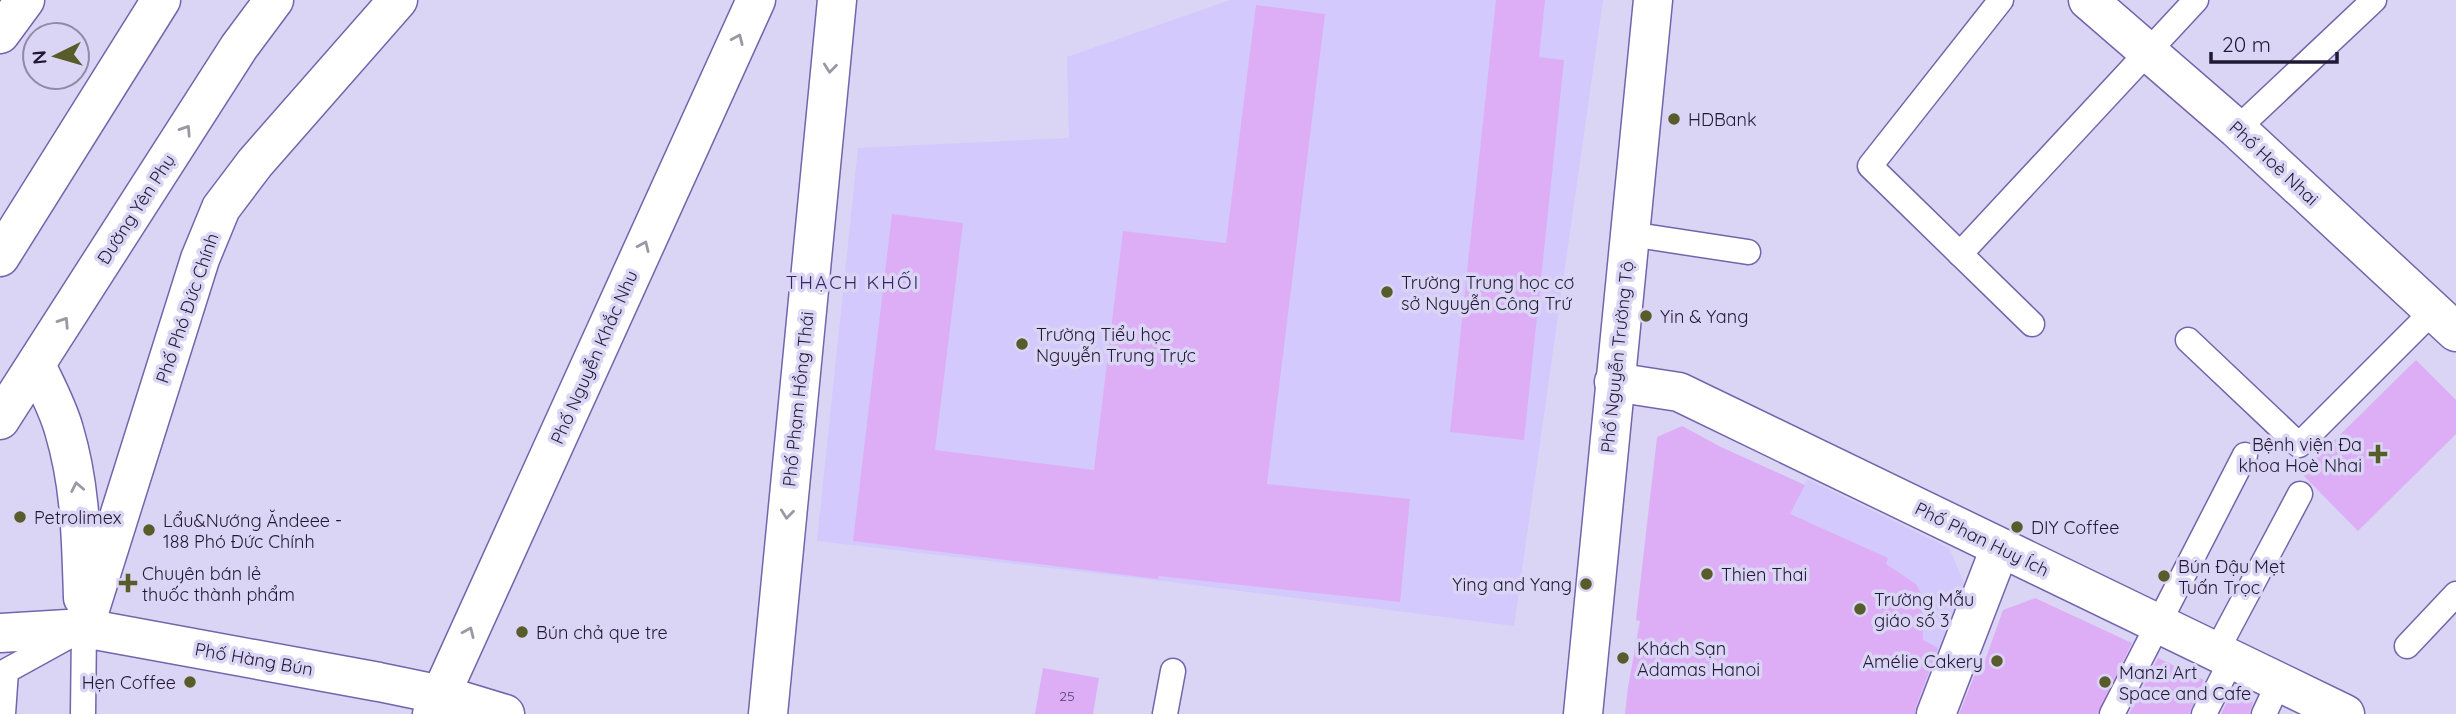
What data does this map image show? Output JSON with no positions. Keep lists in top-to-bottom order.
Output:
{
  "streets": {
    "street": [
      "Phố Hoè Nhai",
      "Đường Yên Phụ",
      "Phố Phó Đức Chính",
      "Phố Nguyễn Khắc Nhu",
      "Phố Nguyễn Trường Tộ",
      "Phố Phạm Hồng Thái",
      "Phố Phan Huy Ích",
      "Phố Hàng Bún"
    ]
  },
  "crossings": [
    ["Phố Phó Đức Chính", "Phố Hàng Bún"],
    ["Phố Nguyễn Khắc Nhu", "Phố Hàng Bún"],
    ["Phố Nguyễn Trường Tộ", "Phố Phan Huy Ích"]
  ],
  "one_way": ["Phố Nguyễn Khắc Nhu", "Phố Phạm Hồng Thái"],
  "districts": ["THẠCH KHỐI"],
  "places": {
    "other": [
      "HDBank",
      "Trường Trung học cơ sở Nguyễn Công Trứ",
      "Yin & Yang",
      "Trường Tiểu học Nguyễn Trung Trực",
      "Petrolimex",
      "DIY Coffee",
      "Lẩu&Nướng Ăndeee - 188 Phó Đức Chính",
      "Thien Thai",
      "Bún Đậu Mẹt Tuấn Trọc",
      "Ying and Yang",
      "Trường Mẫu giáo số 3",
      "Bún chả que tre",
      "Khách Sạn Adamas Hanoi",
      "Amélie Cakery",
      "Hẹn Coffee",
      "Manzi Art Space and Cafe"
    ],
    "health": ["Bệnh viện Đa khoa Hoè Nhai", "Chuyên bán lẻ thuốc thành phẩm"]
  },
  "house_numbers": ["25"],
  "scale_bar": "20 m",
  "north": "left"
}
